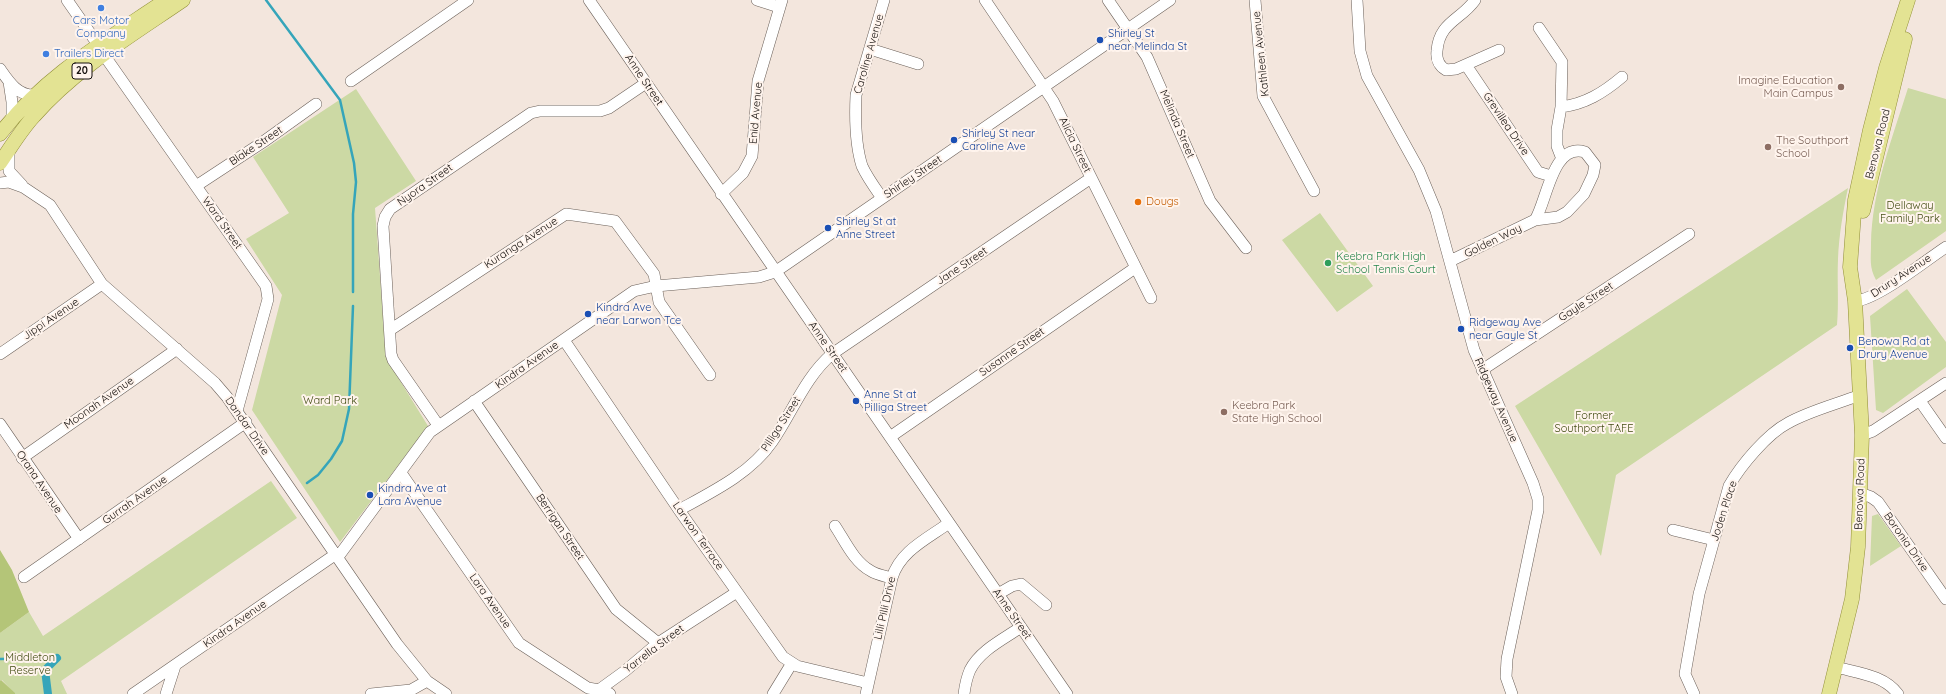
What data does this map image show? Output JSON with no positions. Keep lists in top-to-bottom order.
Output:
{
  "streets": {
    "main road": ["20", "Benowa Road"],
    "street": [
      "Caroline Avenue",
      "Kathleen Avenue",
      "Anne Street",
      "Enid Avenue",
      "Melinda Street",
      "Grevillea Drive",
      "Alicia Street",
      "Blake Street",
      "Shirley Street",
      "Nyora Street",
      "Ward Street",
      "Golden Way",
      "Kuranga Avenue",
      "Jane Street",
      "Drury Avenue",
      "Gayle Street",
      "Jippi Avenue",
      "Susanne Street",
      "Kindra Avenue",
      "Ridgeway Avenue",
      "Moonah Avenue",
      "Pilliga Street",
      "Dandar Drive",
      "Orana Avenue",
      "Gurrah Avenue",
      "Joden Place",
      "Berrigan Street",
      "Larwon Terrace",
      "Boronia Drive",
      "Lara Avenue",
      "Lilli Pilli Drive",
      "Yarrella Street"
    ]
  },
  "crossings": [
    ["Caroline Avenue", "Shirley Street"],
    ["20", "Ward Street"],
    ["20", "Dandar Drive"],
    ["Anne Street", "Enid Avenue"],
    ["Anne Street", "Shirley Street"],
    ["Anne Street", "Nyora Street"],
    ["Anne Street", "Jane Street"],
    ["Anne Street", "Susanne Street"],
    ["Anne Street", "Kindra Avenue"],
    ["Anne Street", "Pilliga Street"],
    ["Anne Street", "Lilli Pilli Drive"],
    ["Melinda Street", "Shirley Street"],
    ["Grevillea Drive", "Golden Way"],
    ["Benowa Road", "Drury Avenue"],
    ["Benowa Road", "Joden Place"],
    ["Benowa Road", "Boronia Drive"],
    ["Alicia Street", "Shirley Street"],
    ["Alicia Street", "Jane Street"],
    ["Alicia Street", "Susanne Street"],
    ["Blake Street", "Ward Street"],
    ["Shirley Street", "Kindra Avenue"],
    ["Nyora Street", "Kuranga Avenue"],
    ["Nyora Street", "Kindra Avenue"],
    ["Ward Street", "Dandar Drive"],
    ["Golden Way", "Ridgeway Avenue"],
    ["Kuranga Avenue", "Kindra Avenue"],
    ["Jane Street", "Pilliga Street"],
    ["Gayle Street", "Ridgeway Avenue"],
    ["Jippi Avenue", "Dandar Drive"],
    ["Kindra Avenue", "Dandar Drive"],
    ["Kindra Avenue", "Berrigan Street"],
    ["Kindra Avenue", "Larwon Terrace"],
    ["Kindra Avenue", "Lara Avenue"],
    ["Moonah Avenue", "Dandar Drive"],
    ["Moonah Avenue", "Orana Avenue"],
    ["Pilliga Street", "Larwon Terrace"],
    ["Dandar Drive", "Gurrah Avenue"],
    ["Orana Avenue", "Gurrah Avenue"],
    ["Berrigan Street", "Yarrella Street"],
    ["Larwon Terrace", "Lilli Pilli Drive"],
    ["Larwon Terrace", "Yarrella Street"],
    ["Lara Avenue", "Yarrella Street"]
  ],
  "parks": [
    "Dellaway Family Park",
    "Ward Park",
    "Former Southport TAFE",
    "Middleton Reserve"
  ],
  "places": [
    "Cars Motor Company",
    "Shirley St near Melinda St",
    "Trailers Direct",
    "Imagine Education Main Campus",
    "Shirley St near Caroline Ave",
    "The Southport School",
    "Dougs",
    "Shirley St at Anne Street",
    "Keebra Park High School Tennis Court",
    "Kindra Ave near Larwon Tce",
    "Ridgeway Ave near Gayle St",
    "Benowa Rd at Drury Avenue",
    "Anne St at Pilliga Street",
    "Keebra Park State High School",
    "Kindra Ave at Lara Avenue"
  ]
}
